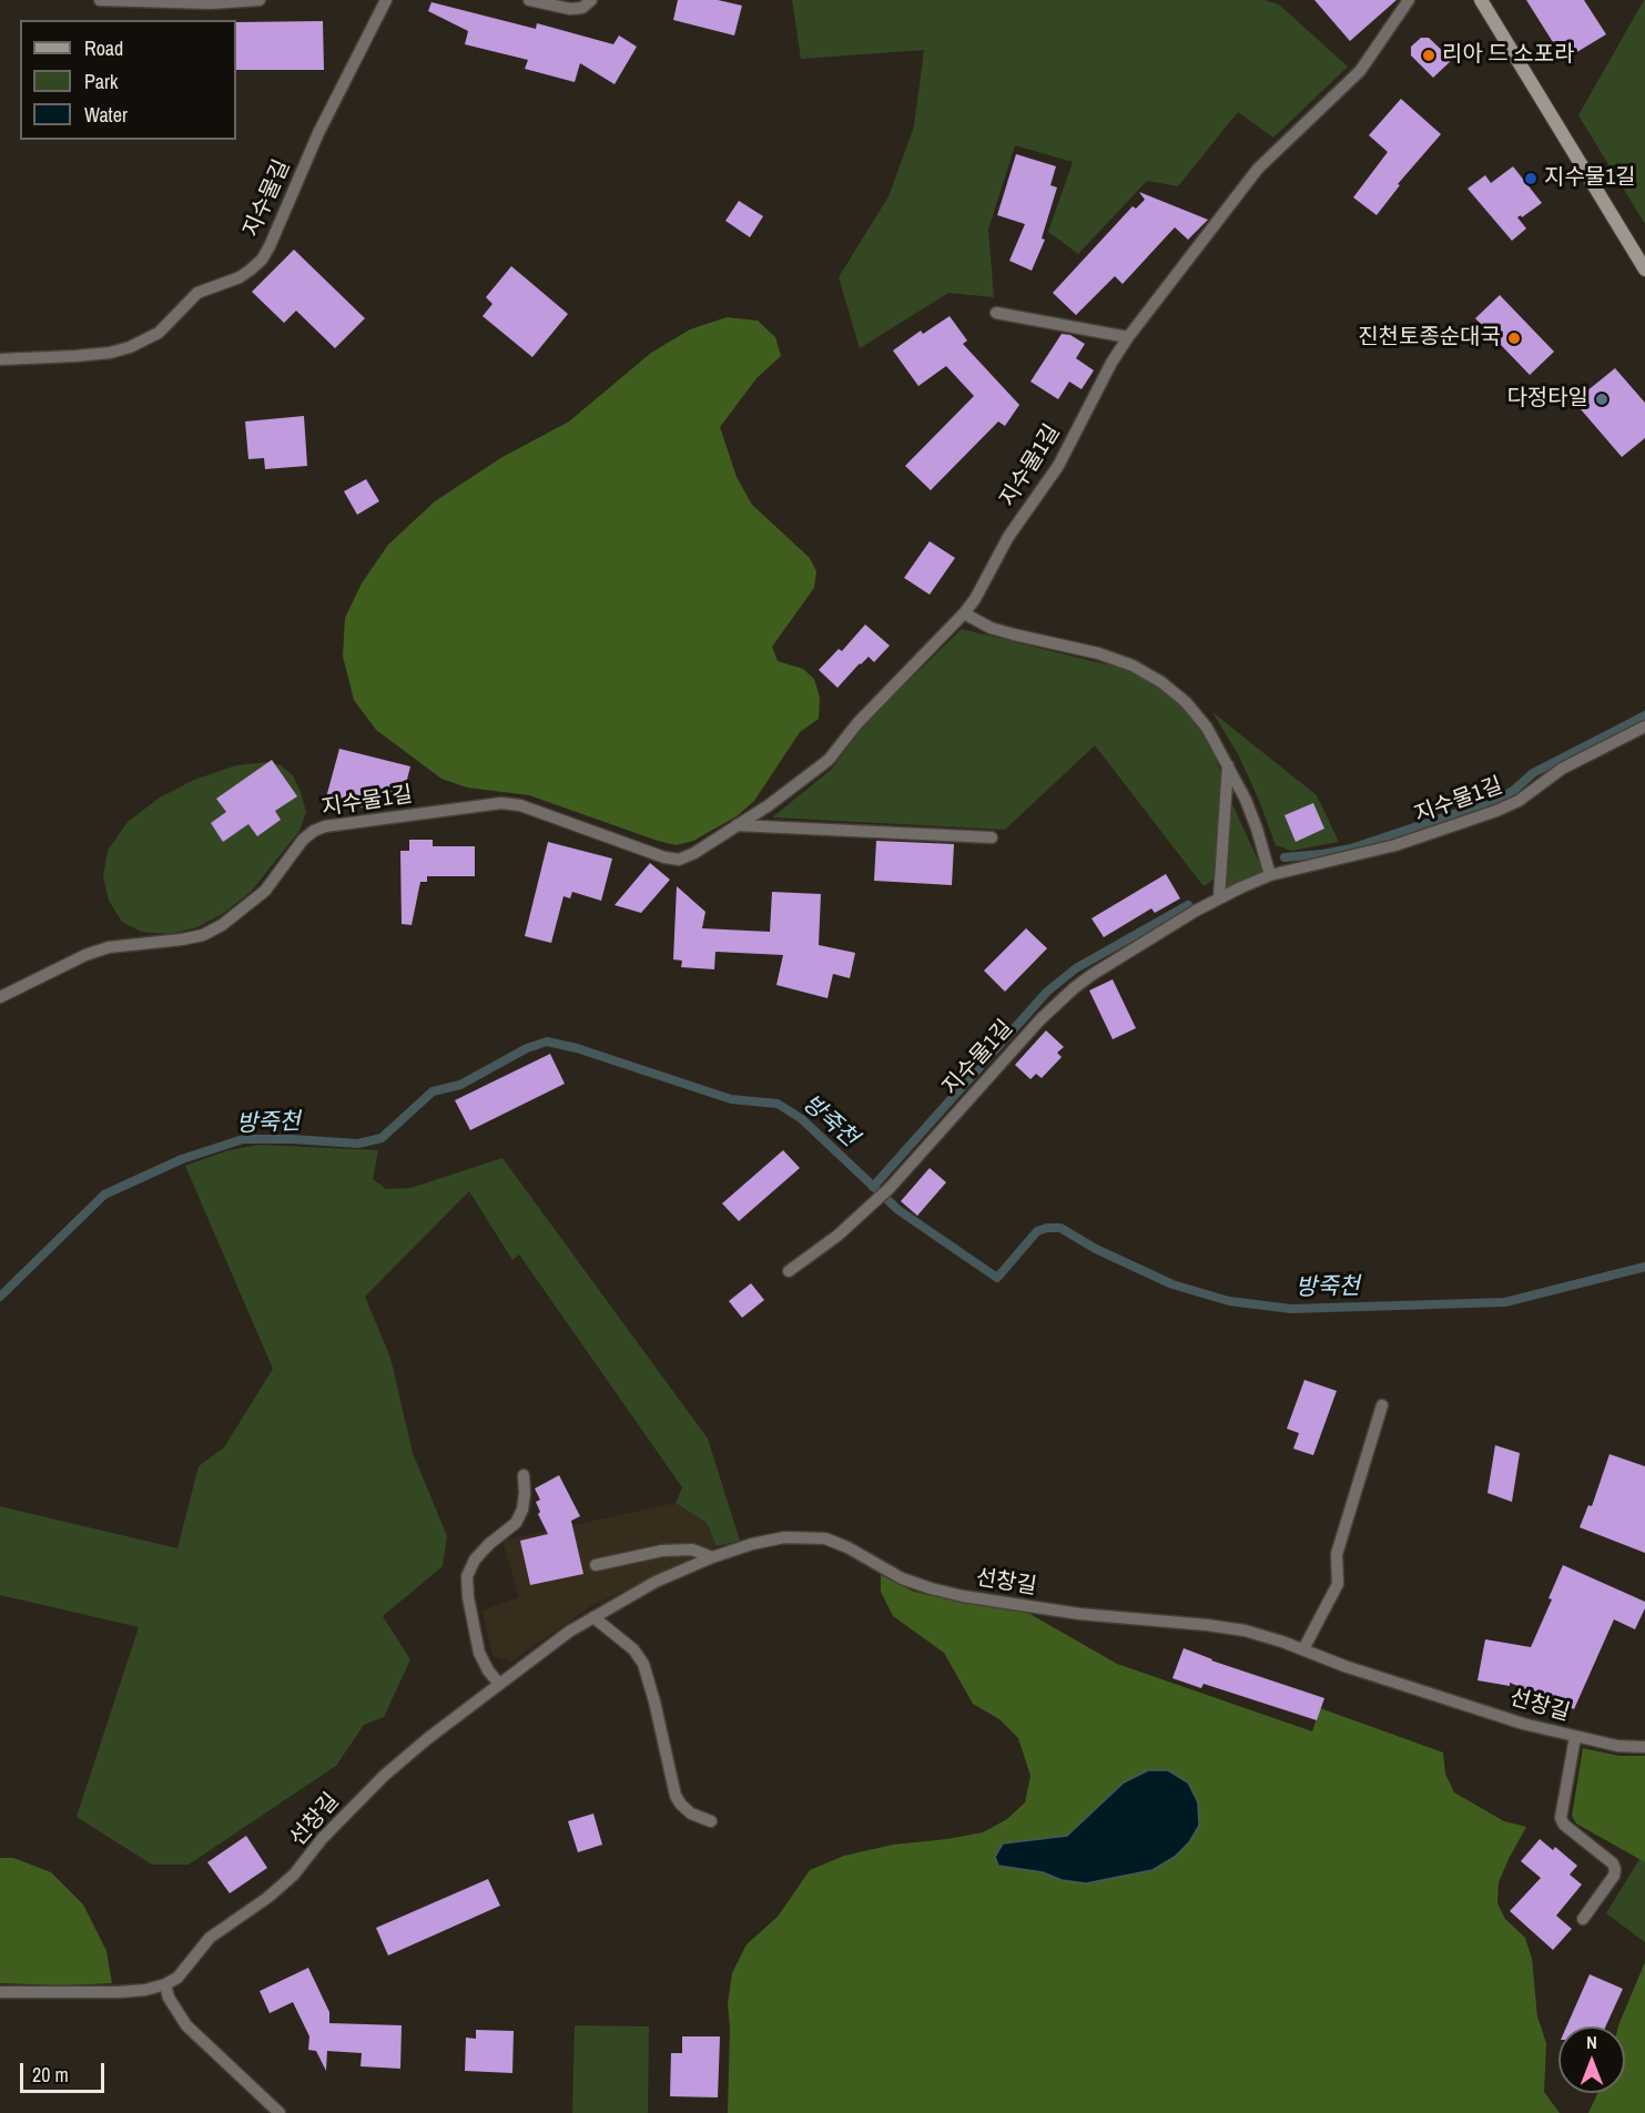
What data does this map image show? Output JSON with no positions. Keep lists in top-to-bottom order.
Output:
{
  "streets": {
    "lane": ["지수물길", "지수물1길", "선창길"]
  },
  "water": ["방죽천"],
  "places": [
    "리아 드 소포라",
    "지수물1길",
    "진천토종순대국",
    "다정타일"
  ],
  "legend": ["Road", "Park", "Water"],
  "scale_bar": "20 m",
  "north": "top"
}
